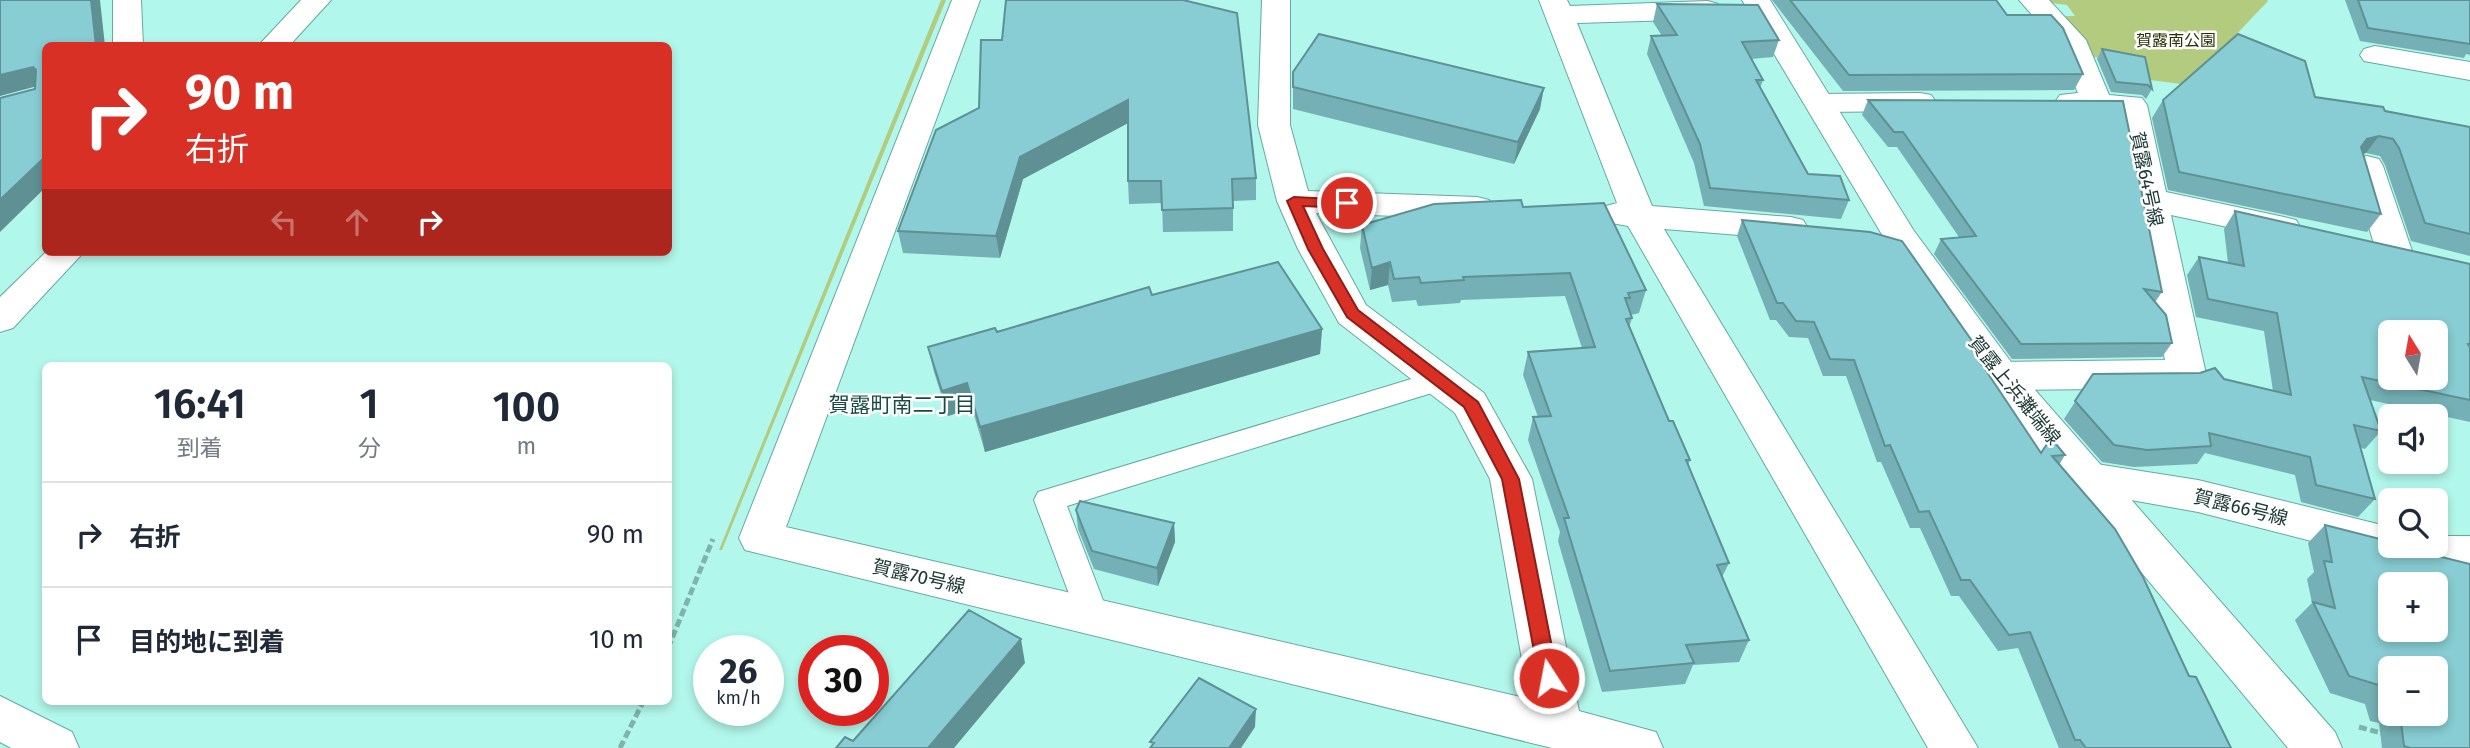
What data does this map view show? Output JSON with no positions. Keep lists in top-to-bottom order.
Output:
{
  "streets": {
    "main road": [
      "賀露64号線",
      "賀露上浜灘端線",
      "賀露66号線",
      "賀露70号線"
    ]
  },
  "crossings": [
    ["賀露64号線", "賀露上浜灘端線"],
    ["賀露上浜灘端線", "賀露66号線"]
  ],
  "districts": ["賀露町南二丁目"],
  "parks": ["賀露南公園"],
  "north": "top",
  "page": {
    "turn": ["90 m", "右折"],
    "map_buttons": ["+", "−"],
    "eta": [
      "16:41",
      "到着",
      "1",
      "分",
      "100",
      "m"
    ],
    "list": [
      {
        "name": "右折",
        "value": "90 m"
      },
      {
        "name": "目的地に到着",
        "value": "10 m"
      }
    ],
    "speed": "26 km/h",
    "limit": "30"
  }
}
